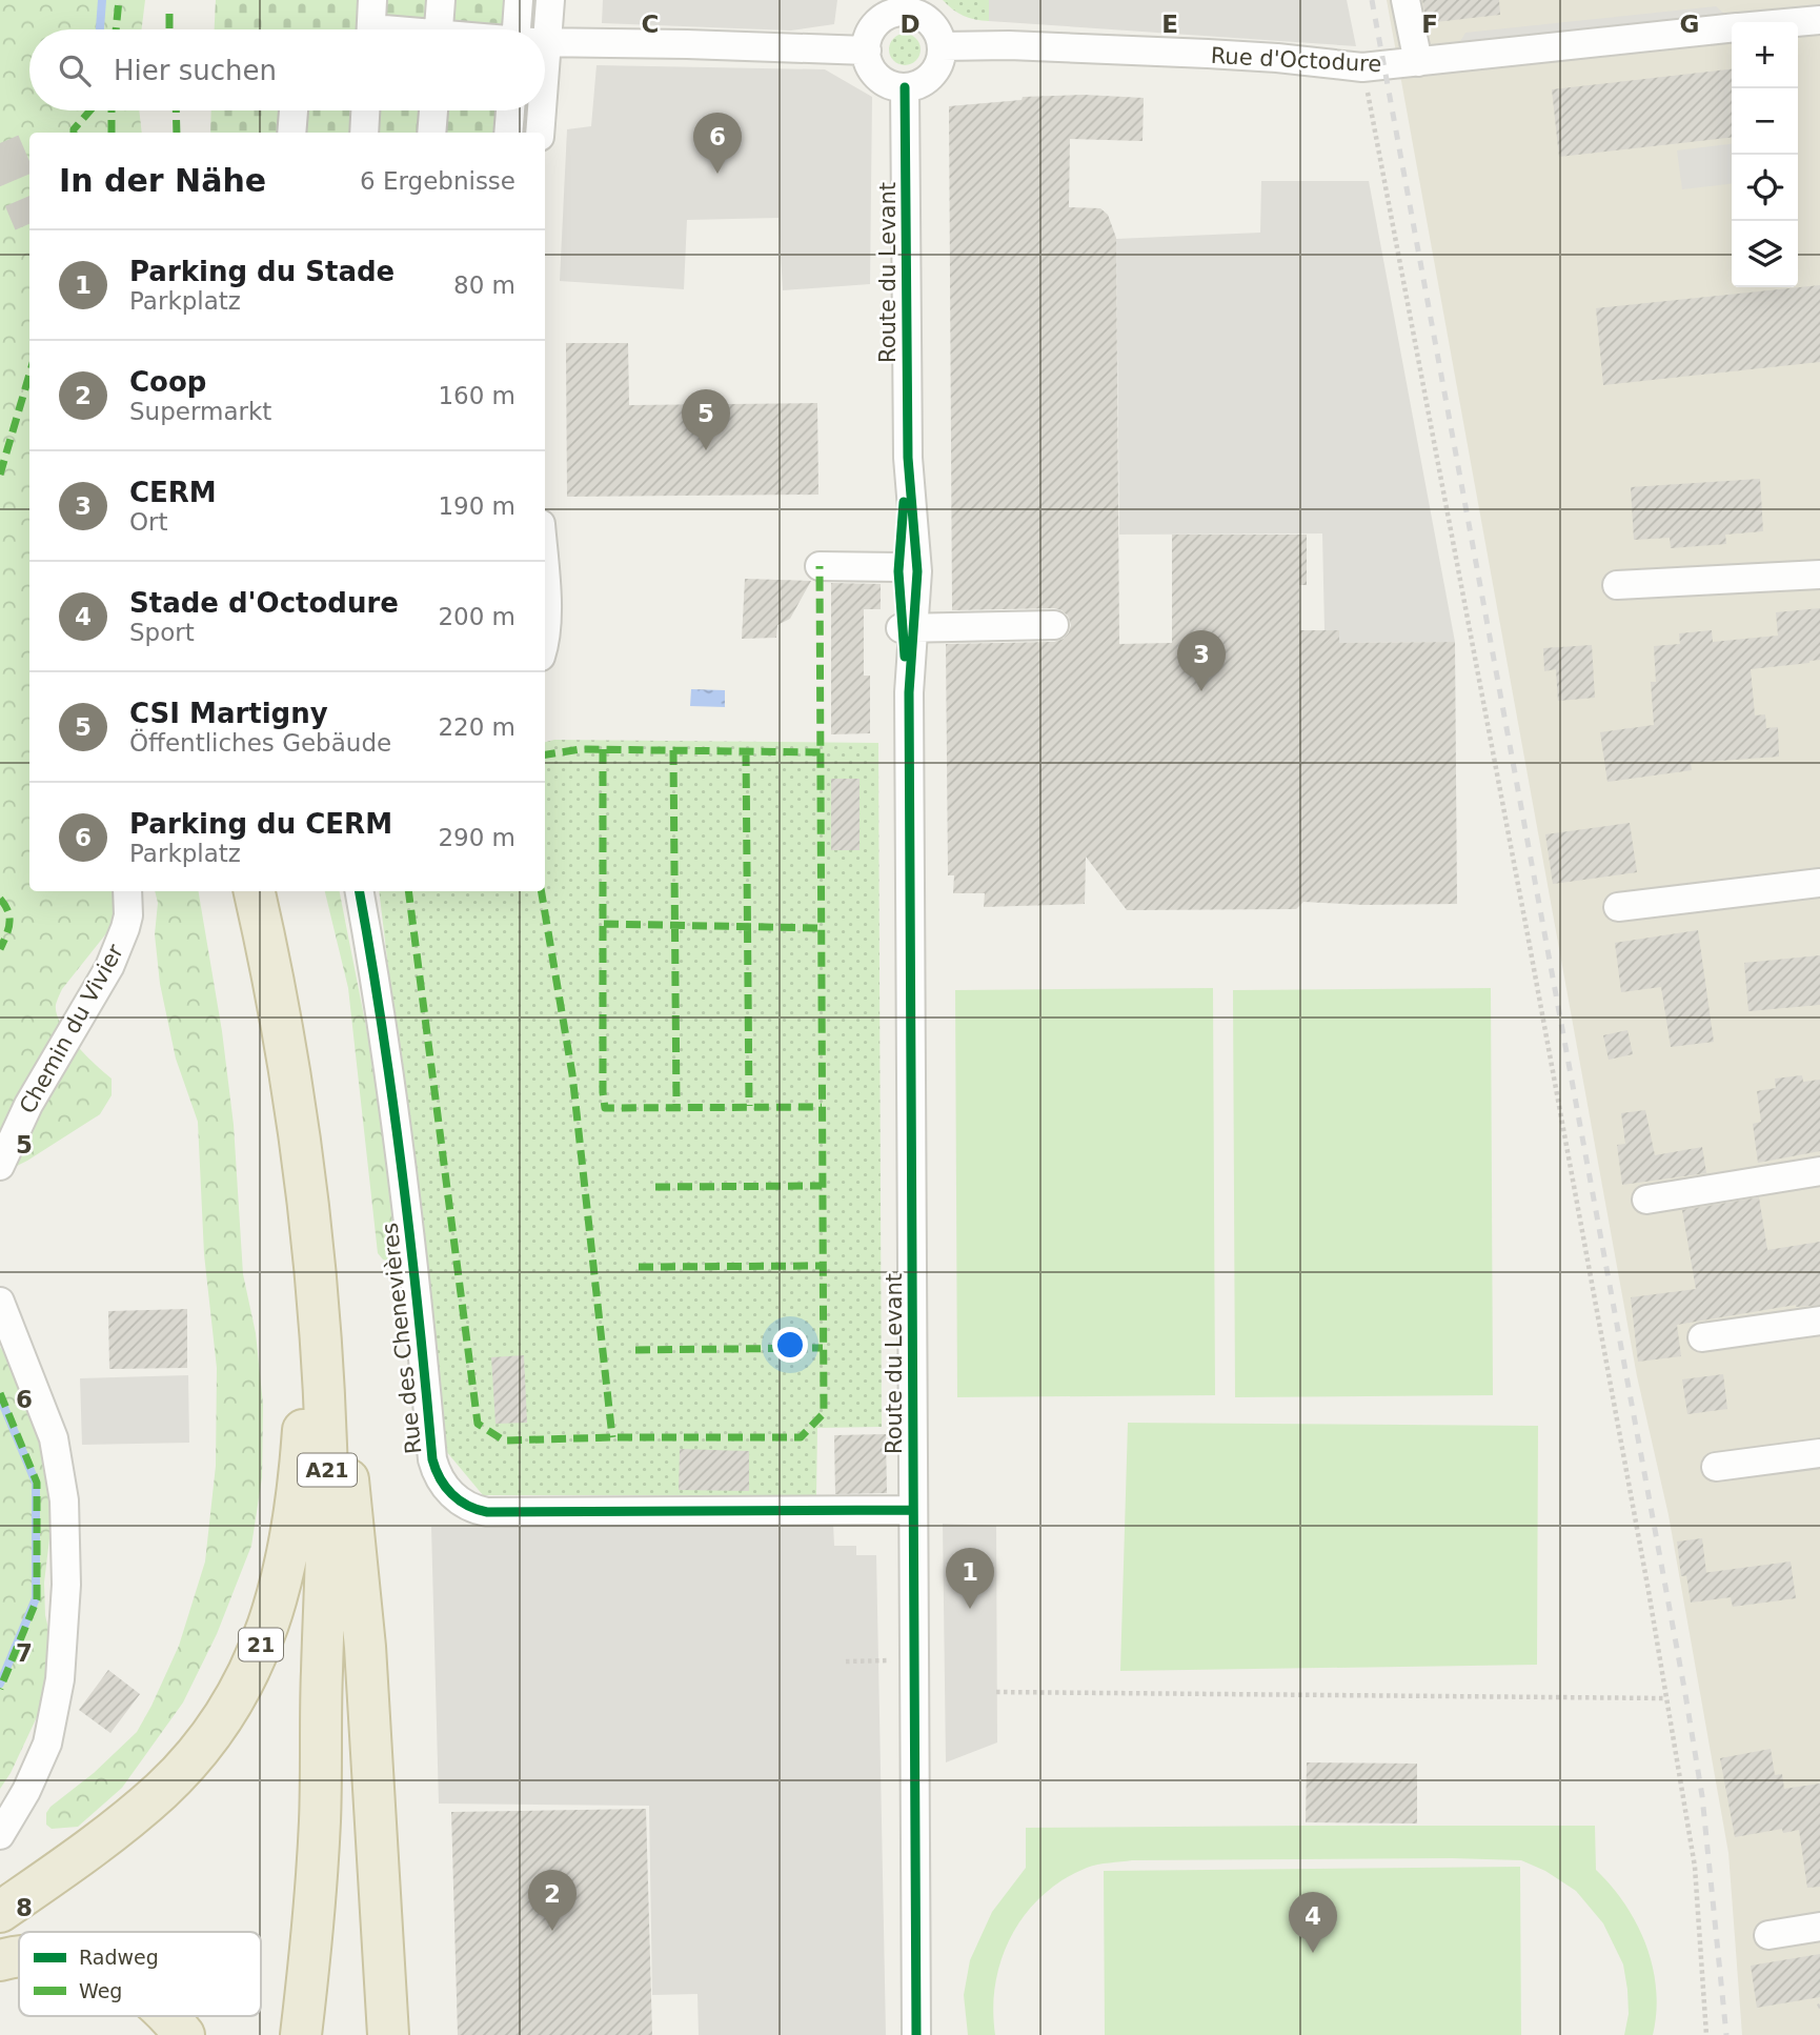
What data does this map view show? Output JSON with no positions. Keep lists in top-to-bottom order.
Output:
{
  "streets": {
    "highway": ["A21", "21"],
    "street": [
      "Rue d'Octodure",
      "Route du Levant",
      "Chemin du Vivier",
      "Rue des Chenevières"
    ]
  },
  "crossings": [
    ["Rue d'Octodure", "Route du Levant"],
    ["Route du Levant", "Rue des Chenevières"],
    ["A21", "21"]
  ],
  "legend": ["Radweg", "Weg"],
  "page": {
    "map_buttons": ["+", "−"],
    "search": "Hier suchen",
    "pins": [
      "6",
      "5",
      "3",
      "1",
      "2",
      "4"
    ],
    "heading": ["In der Nähe", "6 Ergebnisse"],
    "list": [
      {
        "mark": "1",
        "name": "Parking du Stade",
        "note": "Parkplatz",
        "value": "80 m"
      },
      {
        "mark": "2",
        "name": "Coop",
        "note": "Supermarkt",
        "value": "160 m"
      },
      {
        "mark": "3",
        "name": "CERM",
        "note": "Ort",
        "value": "190 m"
      },
      {
        "mark": "4",
        "name": "Stade d'Octodure",
        "note": "Sport",
        "value": "200 m"
      },
      {
        "mark": "5",
        "name": "CSI Martigny",
        "note": "Öffentliches Gebäude",
        "value": "220 m"
      },
      {
        "mark": "6",
        "name": "Parking du CERM",
        "note": "Parkplatz",
        "value": "290 m"
      }
    ]
  },
  "grid": {
    "columns": [
      "C",
      "D",
      "E",
      "F",
      "G"
    ],
    "rows": [
      "5",
      "6",
      "7",
      "8"
    ]
  }
}
